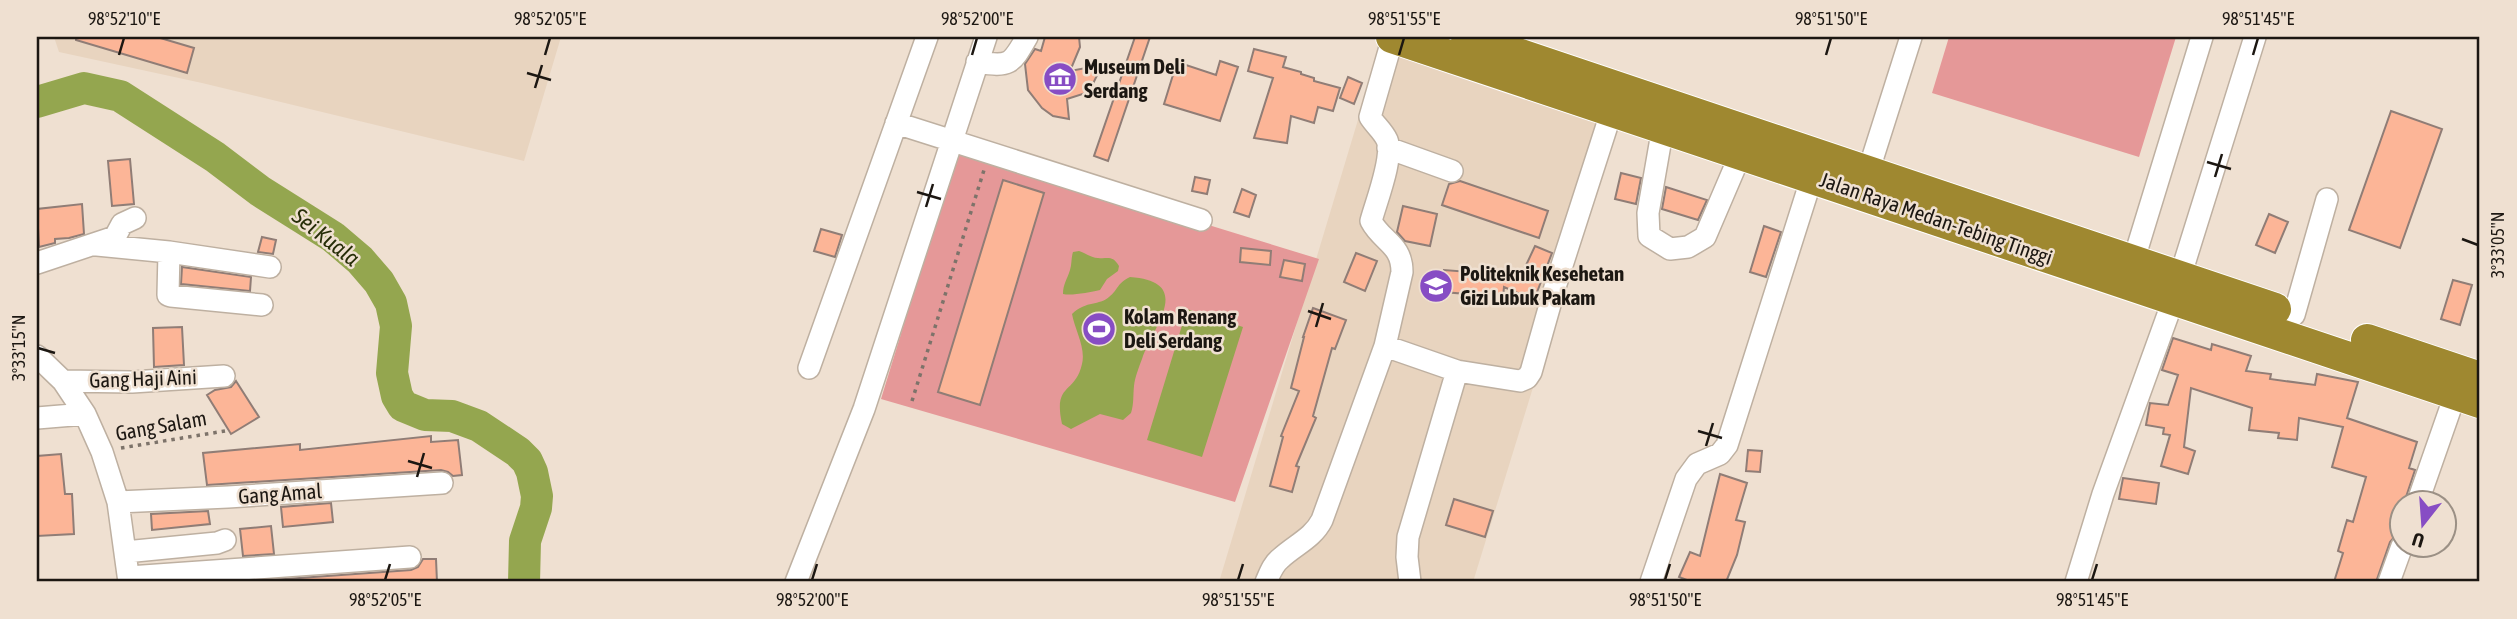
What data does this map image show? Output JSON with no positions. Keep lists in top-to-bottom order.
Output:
{
  "streets": {
    "highway": ["Jalan Raya Medan-Tebing Tinggi"],
    "street": ["Gang Haji Aini", "Gang Amal"],
    "path": ["Gang Salam"]
  },
  "water": ["Sei Kuala"],
  "places": {
    "museum": ["Museum Deli Serdang"],
    "school or university": ["Politeknik Kesehetan Gizi Lubuk Pakam"],
    "sports": ["Kolam Renang Deli Serdang"]
  },
  "north": "bottom",
  "coordinates": [
    "98°52'10\"E",
    "98°52'05\"E",
    "98°52'00\"E",
    "98°51'55\"E",
    "98°51'50\"E",
    "98°51'45\"E",
    "3°33'05\"N",
    "3°33'15\"N"
  ]
}
